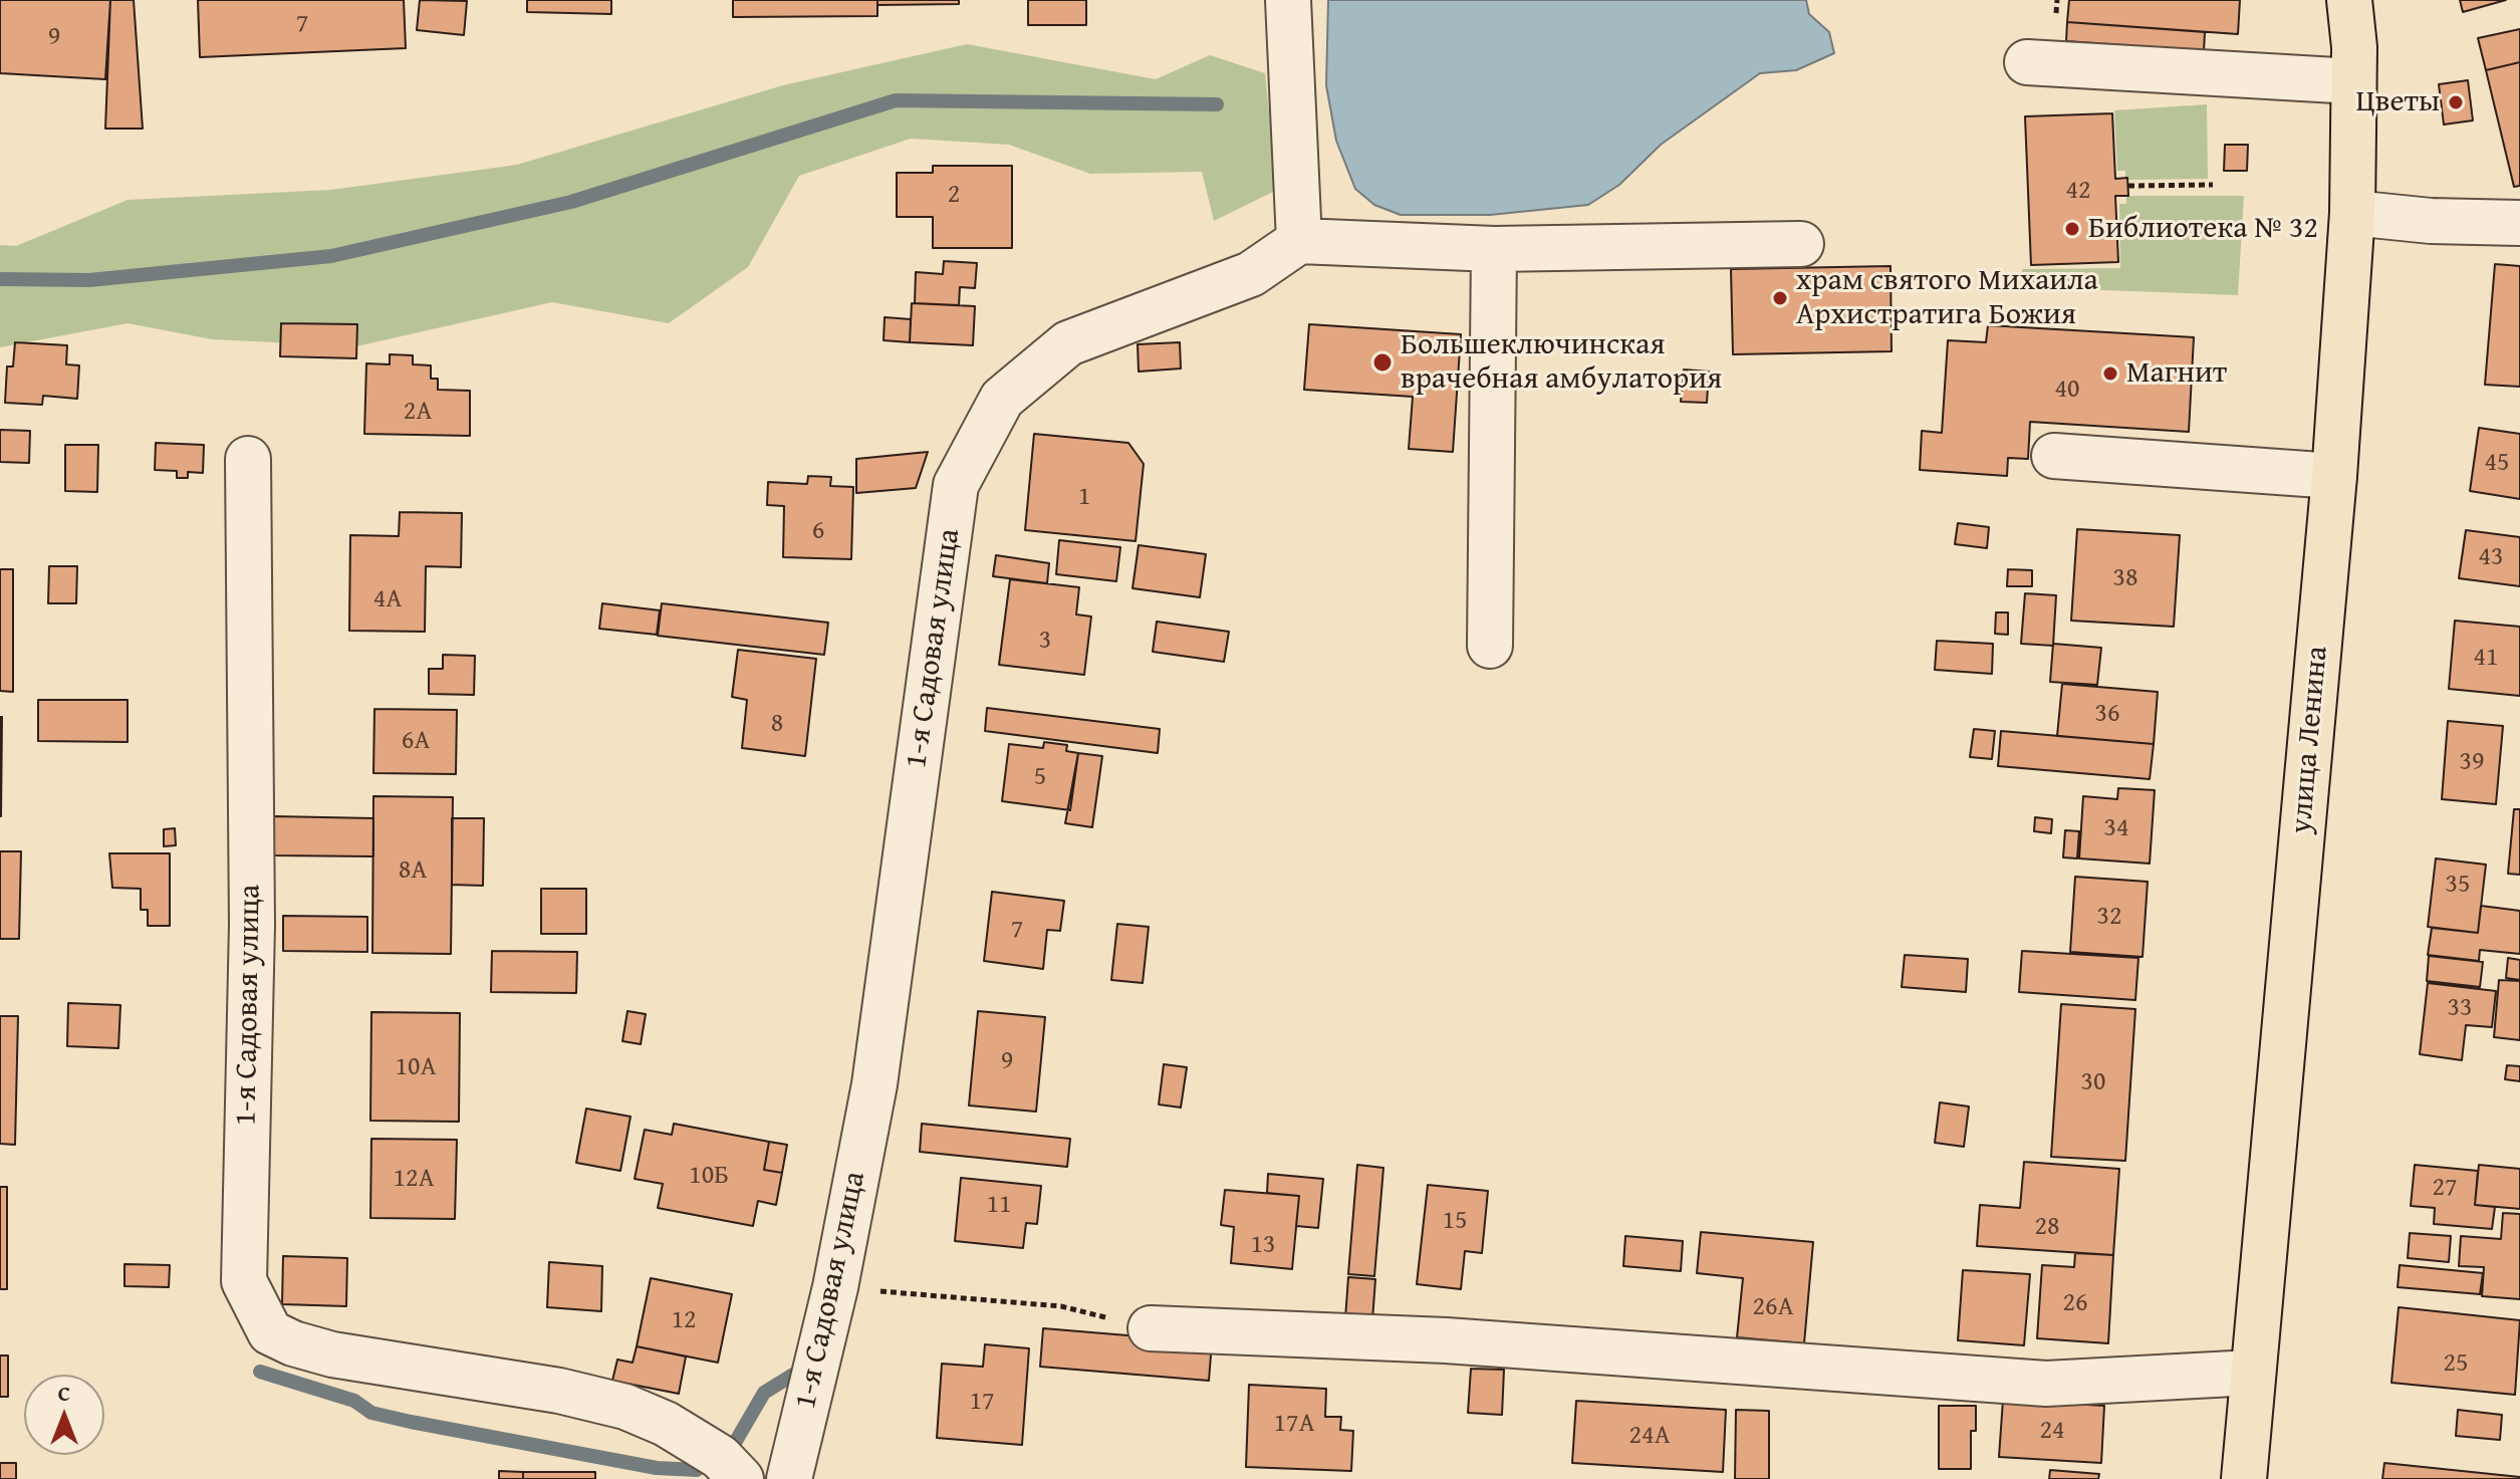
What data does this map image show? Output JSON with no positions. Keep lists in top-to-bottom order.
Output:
{
  "streets": {
    "main road": ["улица Ленина"],
    "street": ["1-я Садовая улица"]
  },
  "places": [
    "Цветы",
    "Библиотека № 32",
    "храм святого Михаила Архистратига Божия",
    "Большеключинская врачебная амбулатория",
    "Магнит"
  ],
  "house_numbers": [
    "7",
    "9",
    "42",
    "2",
    "40",
    "2А",
    "45",
    "1",
    "6",
    "43",
    "38",
    "4А",
    "3",
    "41",
    "36",
    "8",
    "6А",
    "39",
    "5",
    "34",
    "8А",
    "35",
    "32",
    "7",
    "33",
    "9",
    "10А",
    "30",
    "10Б",
    "12А",
    "27",
    "11",
    "15",
    "28",
    "13",
    "26",
    "26А",
    "12",
    "25",
    "17",
    "17А",
    "24",
    "24А"
  ],
  "north": "top"
}
